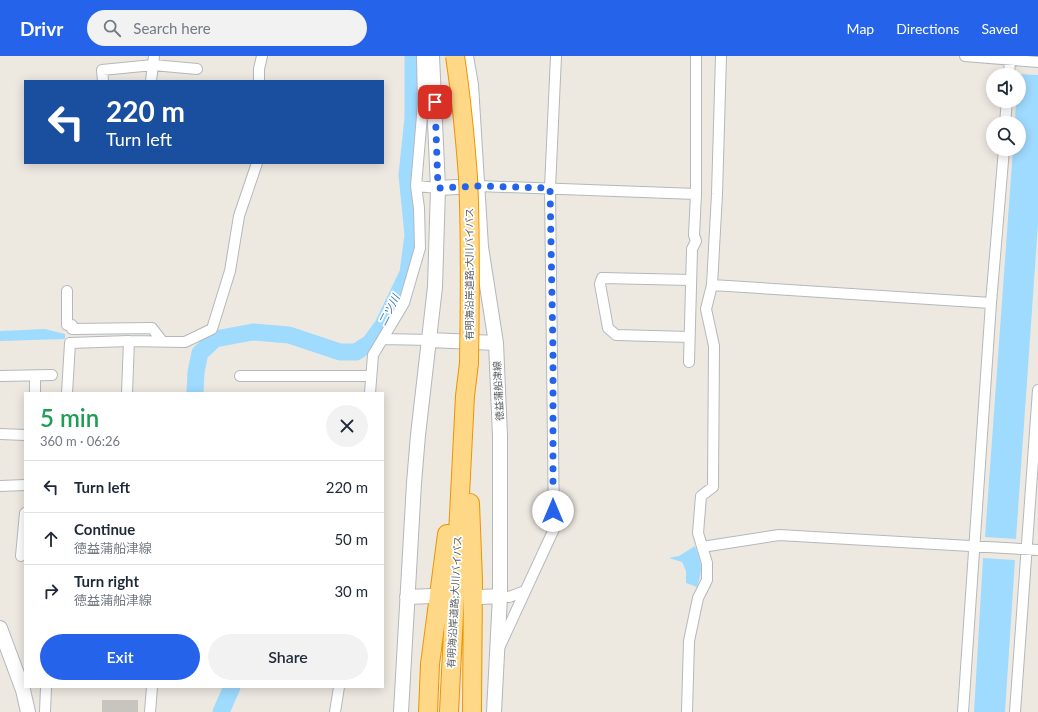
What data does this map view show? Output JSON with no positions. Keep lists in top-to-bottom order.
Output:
{
  "streets": {
    "highway": ["有明海沿岸道路;大川バイパス"],
    "main road": ["徳益蒲船津線"]
  },
  "water": ["二ツ川"],
  "page": {
    "header": "Drivr",
    "search": "Search here",
    "nav": ["Map", "Directions", "Saved"],
    "turn": ["220 m", "Turn left"],
    "heading": ["5 min", "360 m · 06:26"],
    "list": [
      {
        "name": "Turn left",
        "value": "220 m"
      },
      {
        "name": "Continue",
        "note": "徳益蒲船津線",
        "value": "50 m"
      },
      {
        "name": "Turn right",
        "note": "徳益蒲船津線",
        "value": "30 m"
      }
    ],
    "buttons": ["Exit", "Share"]
  }
}
